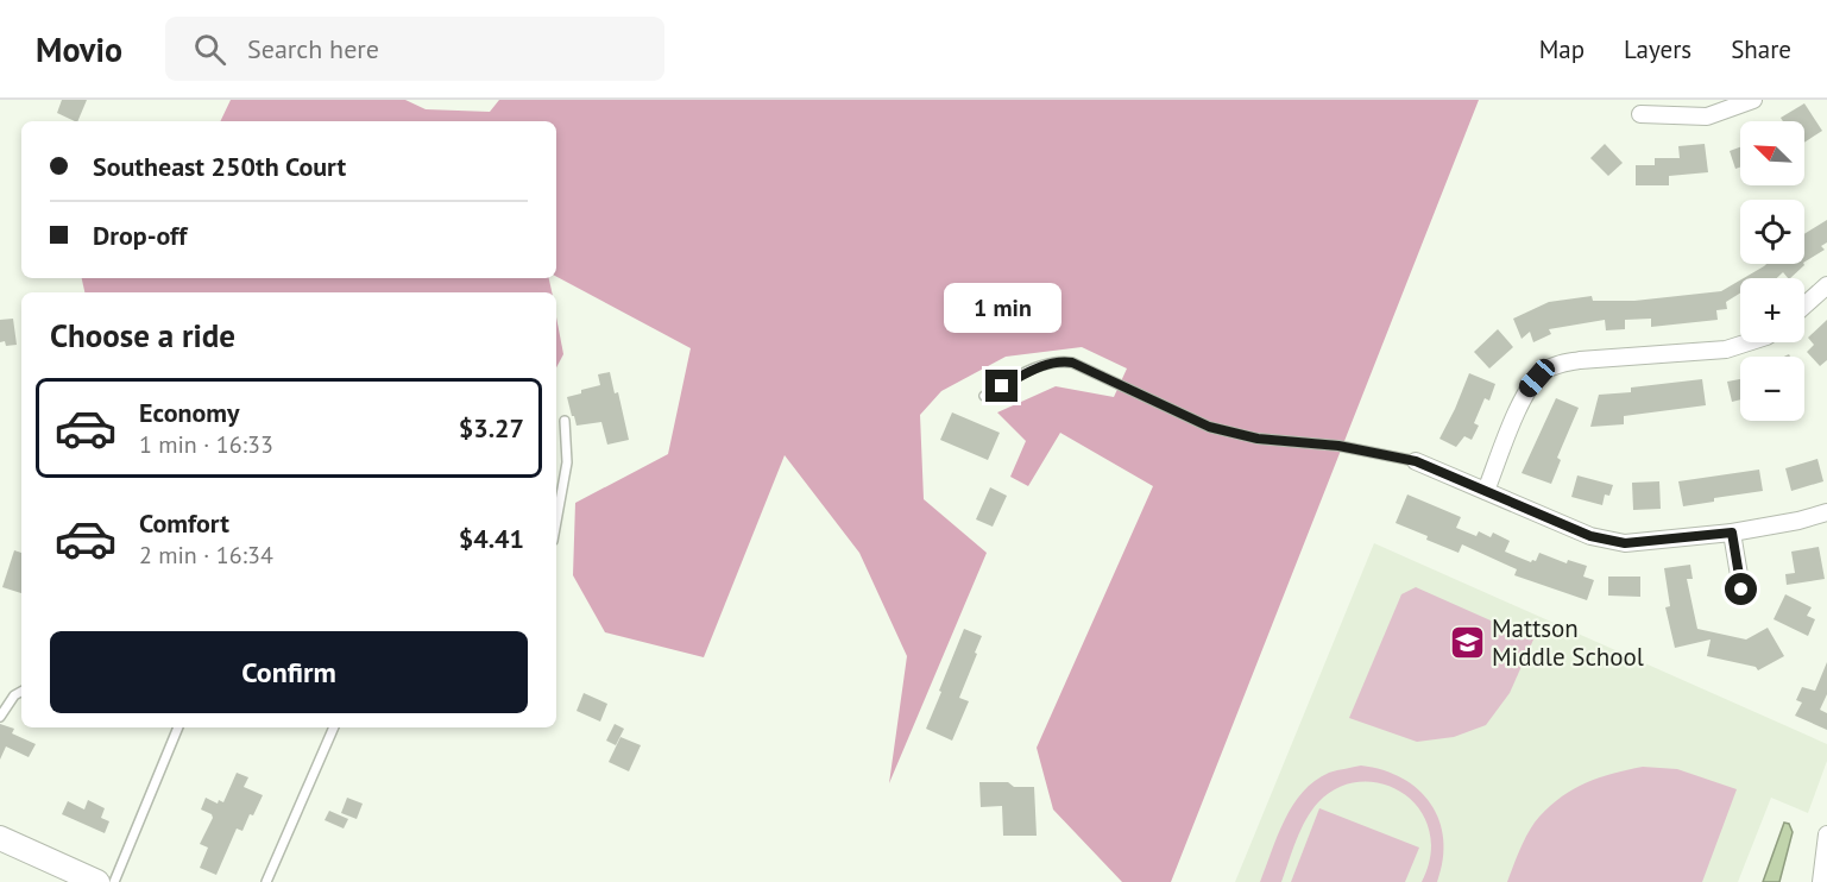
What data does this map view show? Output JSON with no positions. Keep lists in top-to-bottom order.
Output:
{
  "places": {
    "school or university": ["Mattson Middle School"]
  },
  "north": "top left",
  "page": {
    "header": "Movio",
    "search": "Search here",
    "nav": ["Map", "Layers", "Share"],
    "map_buttons": ["+", "−"],
    "banner": ["Southeast 250th Court", "Drop-off"],
    "bubble": "1 min",
    "heading": "Choose a ride",
    "list": [
      {
        "name": "Economy",
        "note": "1 min · 16:33",
        "value": "$3.27"
      },
      {
        "name": "Comfort",
        "note": "2 min · 16:34",
        "value": "$4.41"
      }
    ],
    "buttons": "Confirm"
  }
}
